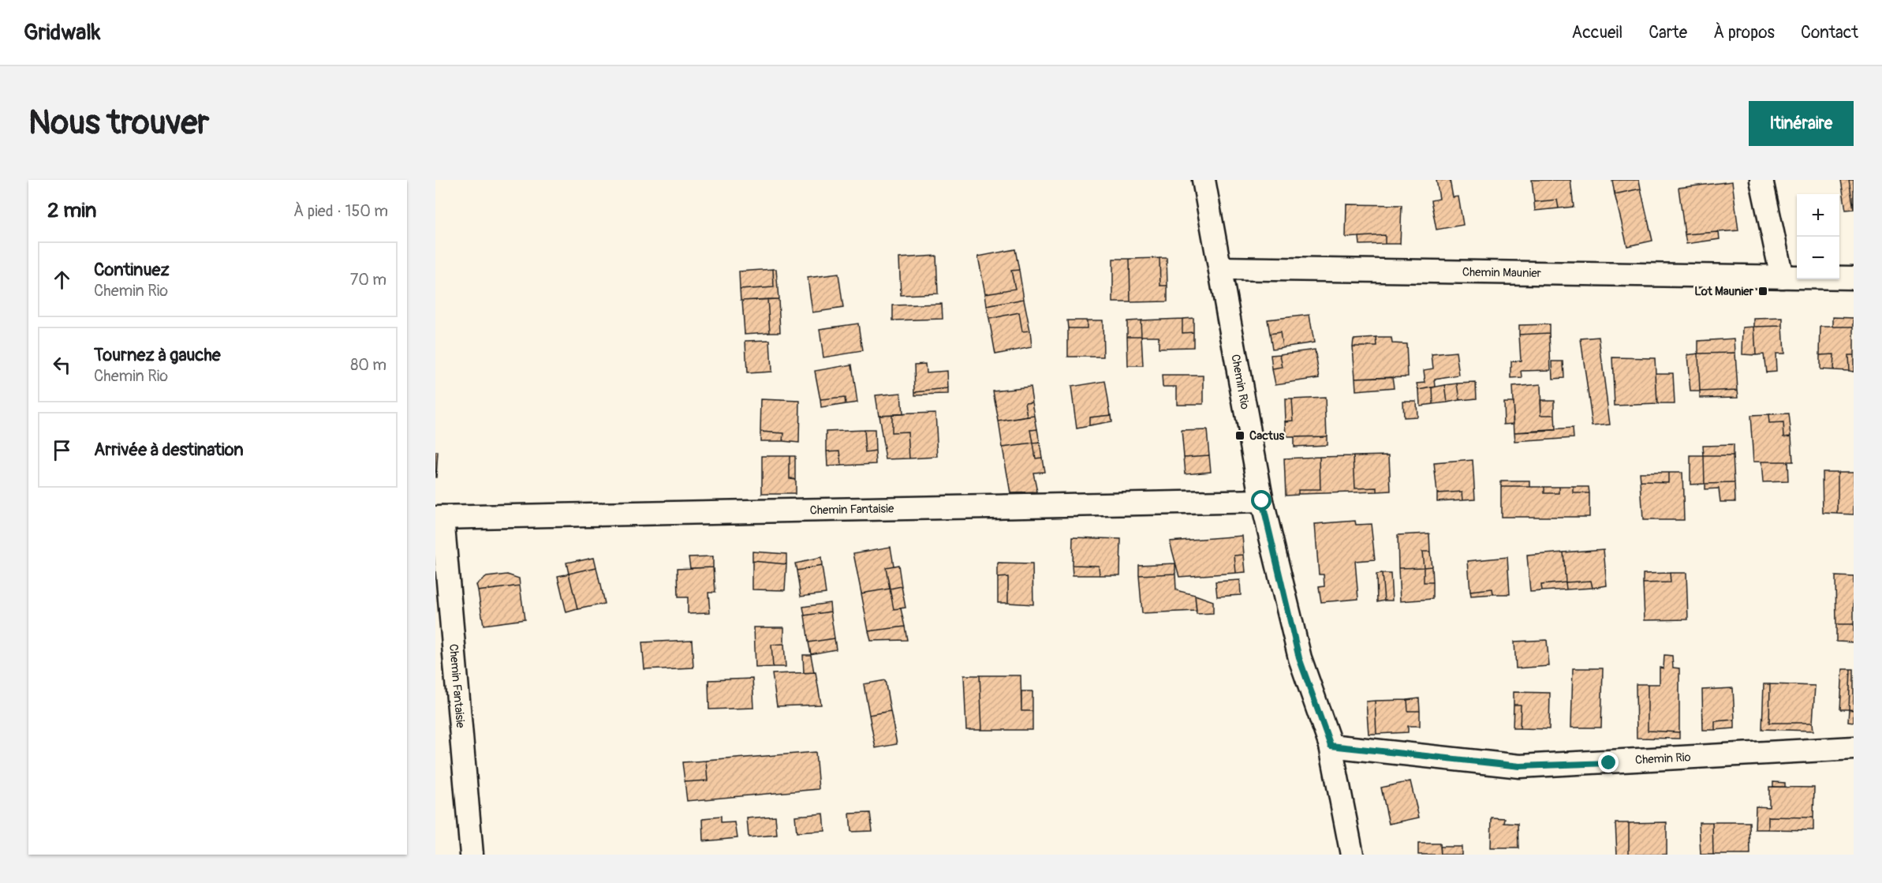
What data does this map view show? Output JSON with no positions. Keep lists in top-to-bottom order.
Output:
{
  "streets": {
    "street": ["Chemin Maunier", "Chemin Rio", "Chemin Fantaisie"]
  },
  "crossings": [
    ["Chemin Maunier", "Chemin Rio"],
    ["Chemin Rio", "Chemin Fantaisie"]
  ],
  "places": {
    "transit": ["Lot Maunier", "Cactus"]
  },
  "page": {
    "header": "Gridwalk",
    "nav": [
      "Accueil",
      "Carte",
      "À propos",
      "Contact"
    ],
    "buttons": "Itinéraire",
    "title": "Nous trouver",
    "heading": ["2 min", "À pied · 150 m"],
    "map_buttons": ["+", "−"],
    "list": [
      ["Continuez", "Chemin Rio", "70 m"],
      ["Tournez à gauche", "Chemin Rio", "80 m"],
      "Arrivée à destination"
    ]
  }
}
